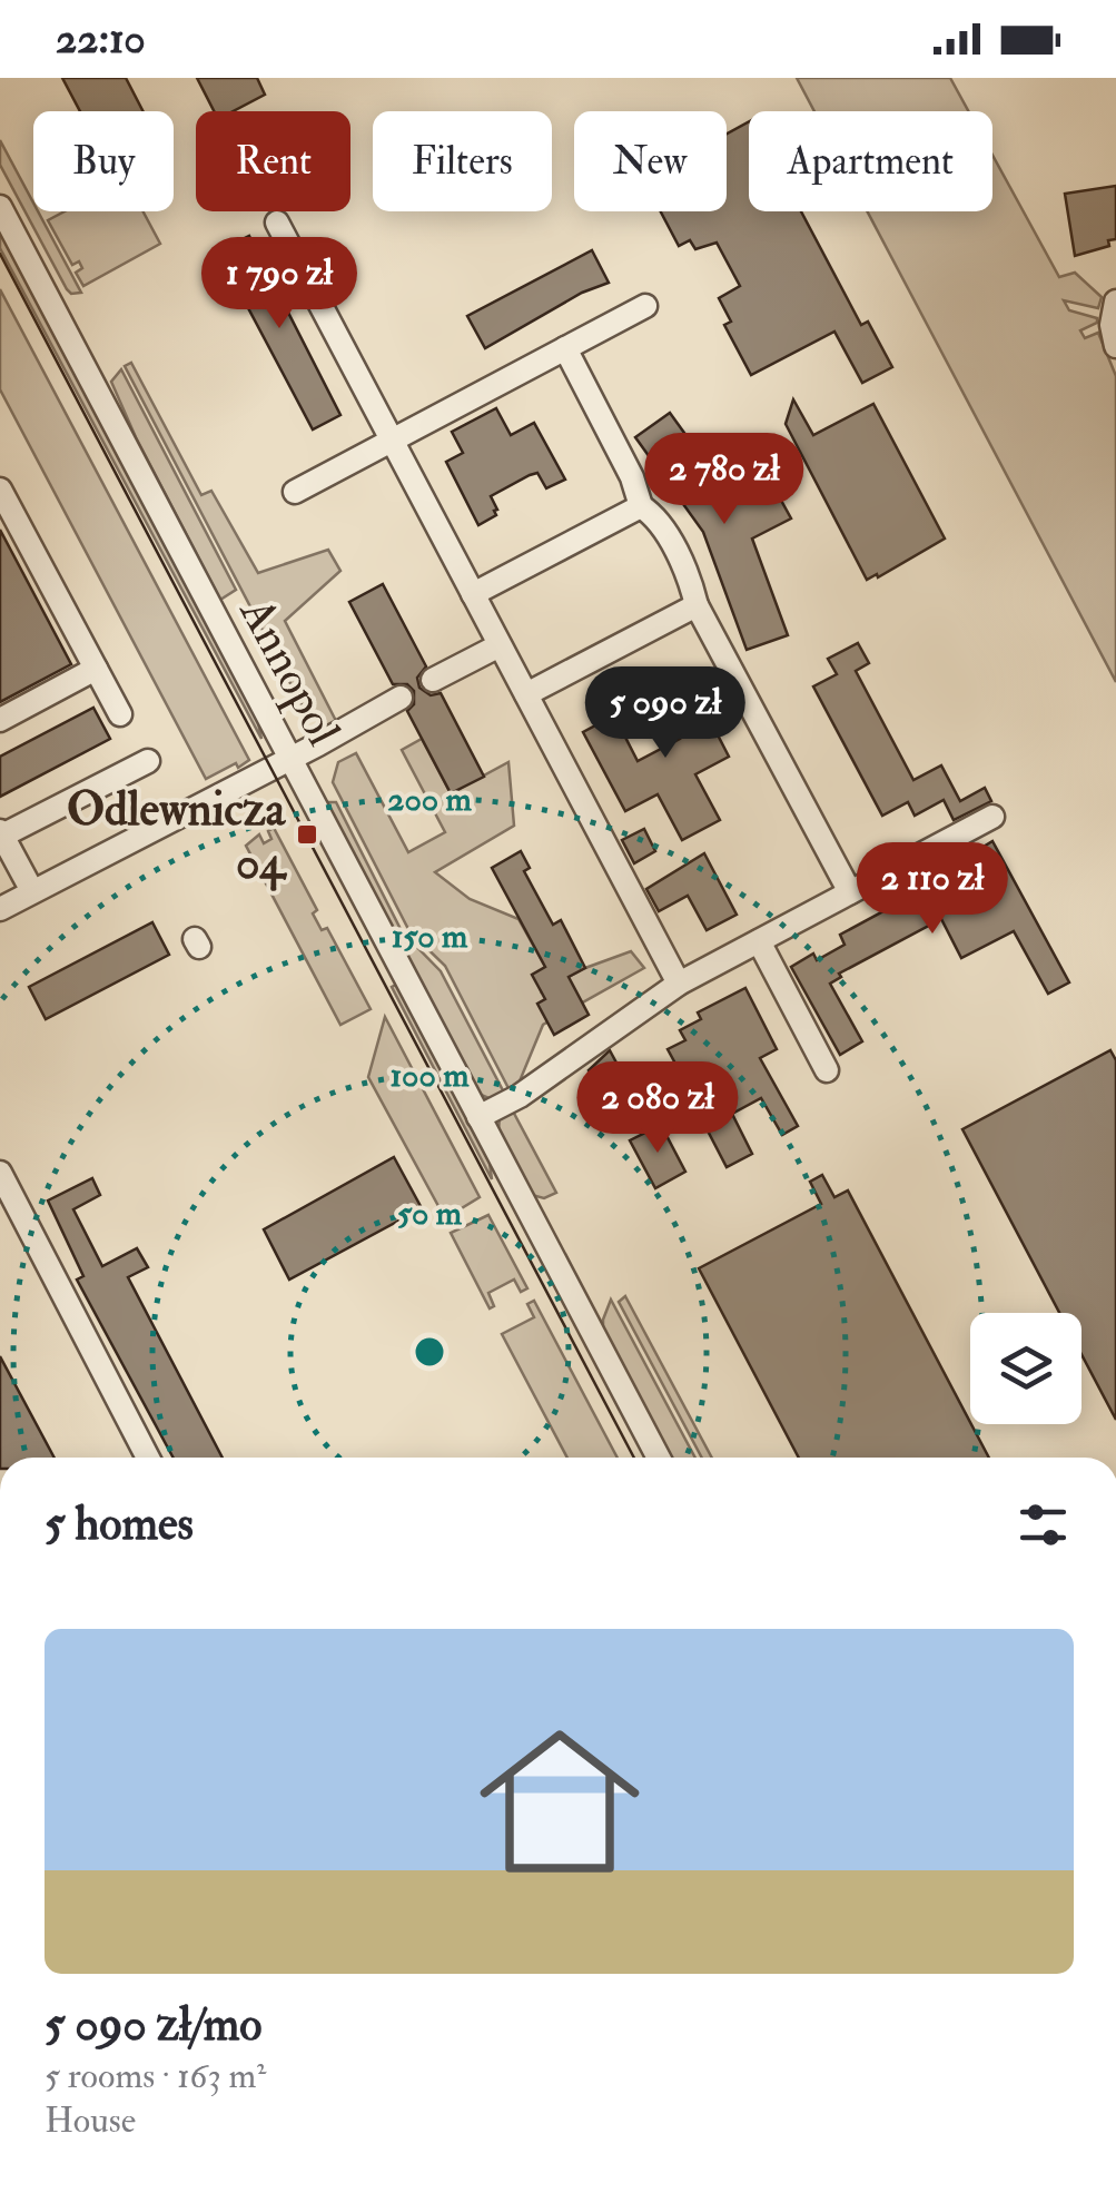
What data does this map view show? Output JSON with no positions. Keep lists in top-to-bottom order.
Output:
{
  "streets": {
    "street": ["Annopol"]
  },
  "places": {
    "transit": ["Odlewnicza 04"]
  },
  "page": {
    "status": "22:10",
    "chip": [
      "Buy",
      "Rent",
      "Filters",
      "New",
      "Apartment"
    ],
    "price": [
      "1 790 zł",
      "2 780 zł",
      "5 090 zł",
      "2 110 zł",
      "2 080 zł"
    ],
    "heading": "5 homes",
    "list": [
      {
        "name": "5 090 zł/mo",
        "note": "5 rooms · 163 m² · House"
      }
    ]
  },
  "rings": [
    "200 m",
    "150 m",
    "100 m",
    "50 m"
  ]
}
